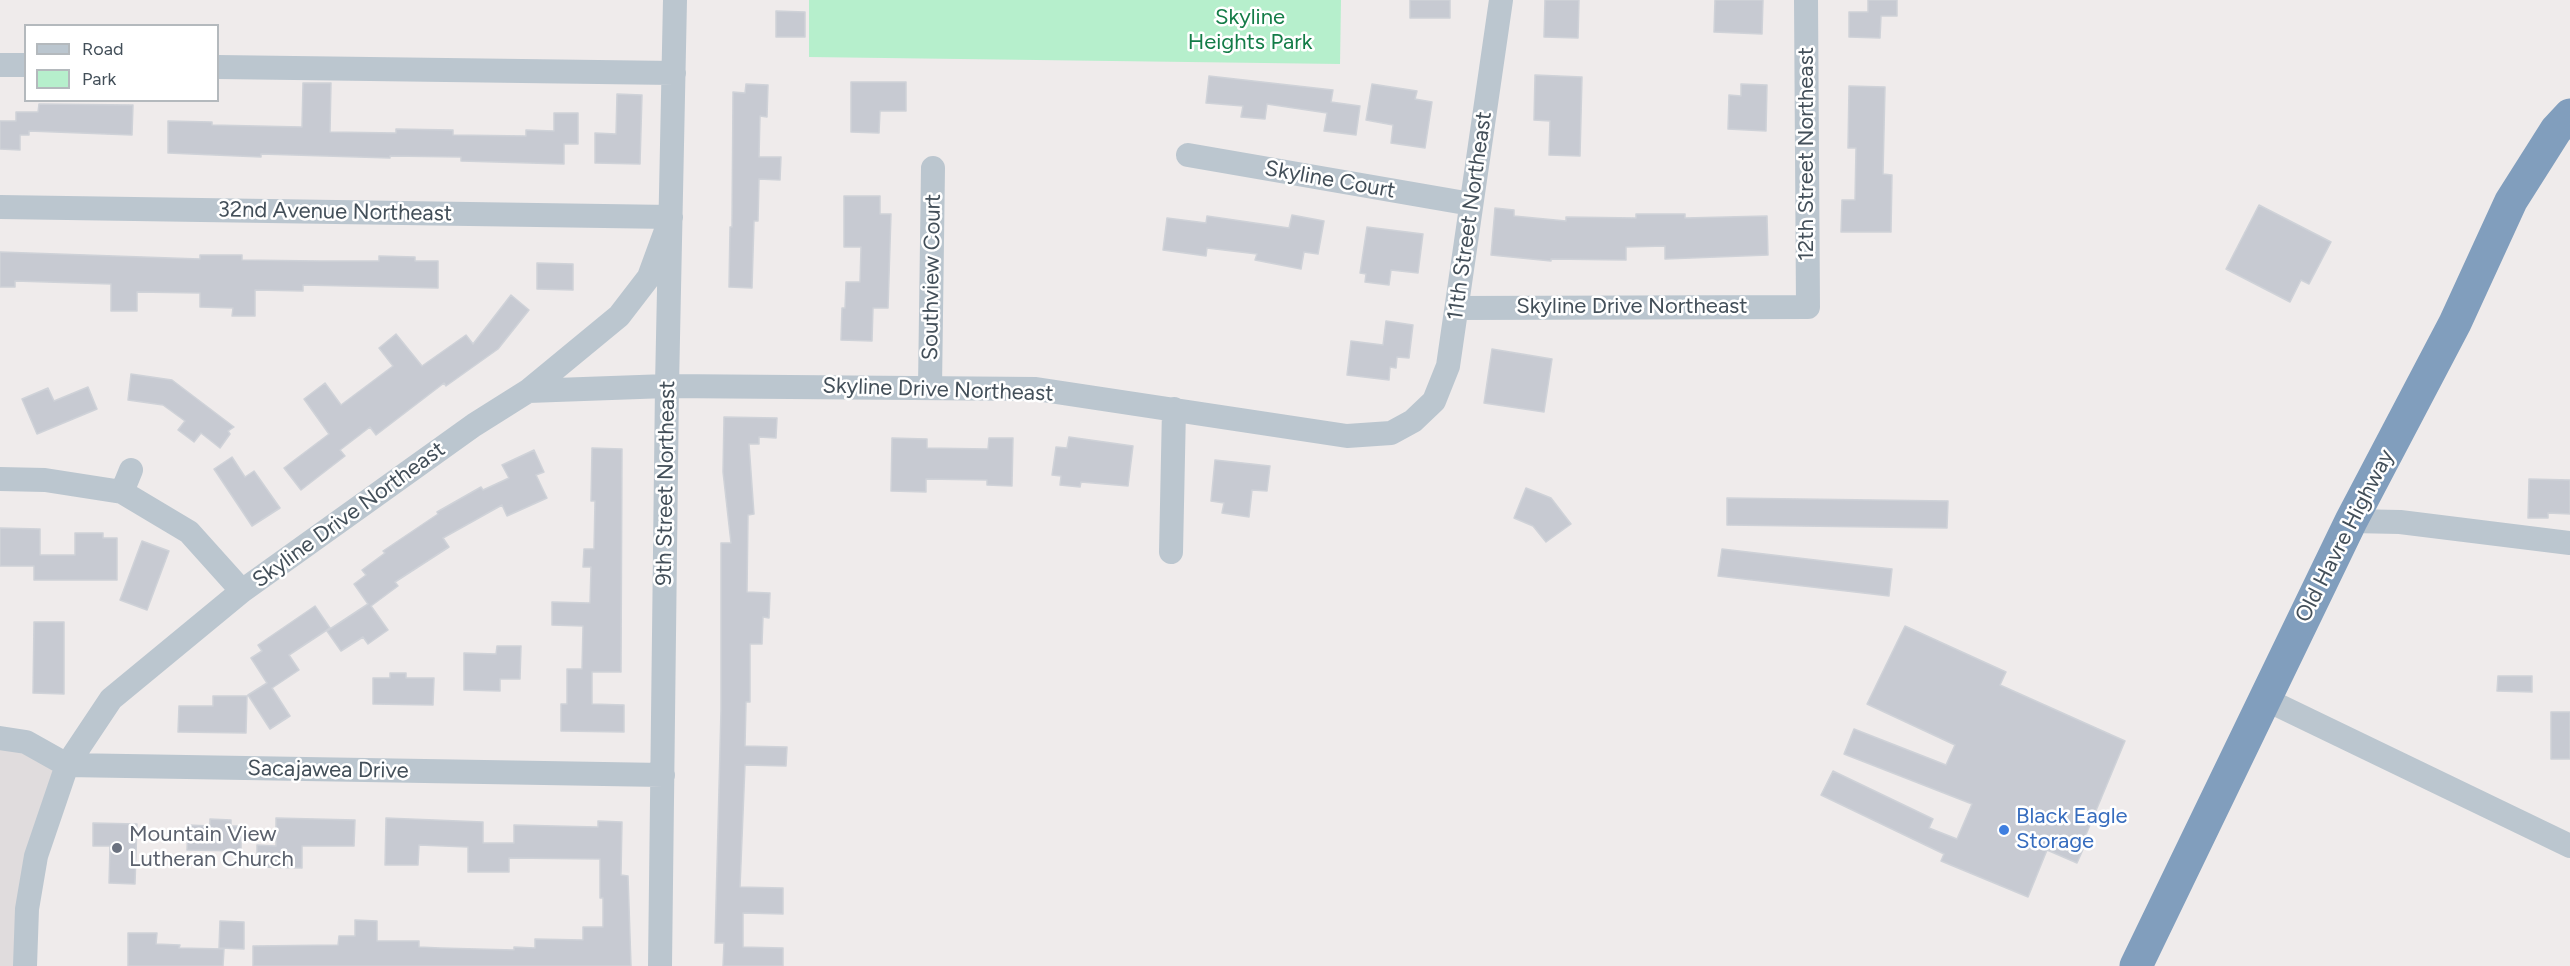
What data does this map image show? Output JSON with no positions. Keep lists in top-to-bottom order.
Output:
{
  "streets": {
    "highway": ["Old Havre Highway"],
    "street": [
      "12th Street Northeast",
      "Skyline Court",
      "32nd Avenue Northeast",
      "11th Street Northeast",
      "Southview Court",
      "Skyline Drive Northeast",
      "9th Street Northeast",
      "Sacajawea Drive"
    ]
  },
  "crossings": [
    ["12th Street Northeast", "Skyline Drive Northeast"],
    ["Skyline Court", "11th Street Northeast"],
    ["32nd Avenue Northeast", "Skyline Drive Northeast"],
    ["32nd Avenue Northeast", "9th Street Northeast"],
    ["11th Street Northeast", "Skyline Drive Northeast"],
    ["Southview Court", "Skyline Drive Northeast"],
    ["Skyline Drive Northeast", "9th Street Northeast"],
    ["9th Street Northeast", "Sacajawea Drive"]
  ],
  "parks": ["Skyline Heights Park"],
  "places": ["Black Eagle Storage", "Mountain View Lutheran Church"],
  "legend": ["Road", "Park"]
}
